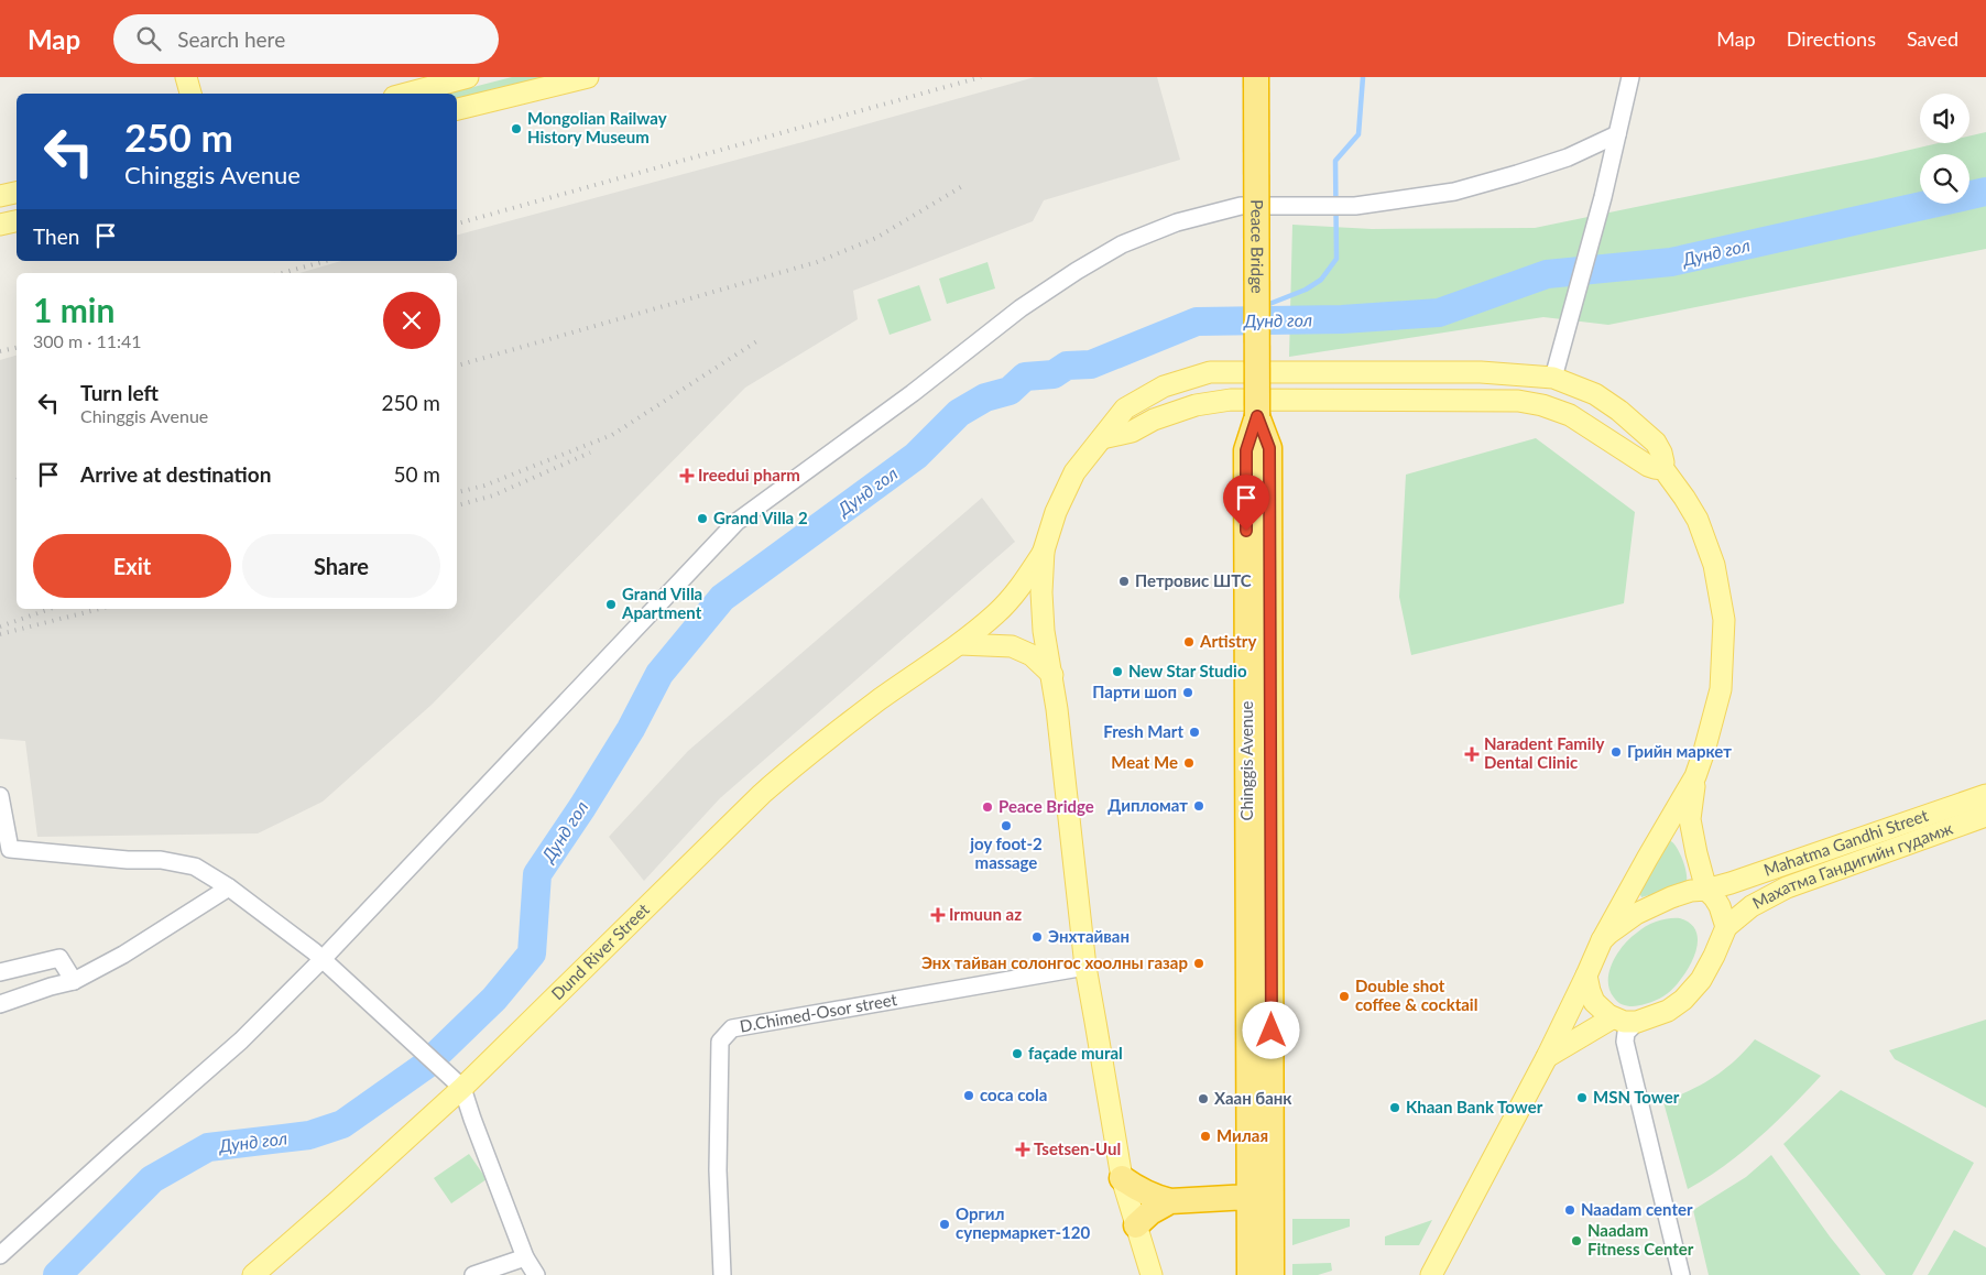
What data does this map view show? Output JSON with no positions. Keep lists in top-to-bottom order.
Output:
{
  "streets": {
    "highway": ["Peace Bridge", "Chinggis Avenue"],
    "main road": ["Mahatma Gandhi Street", "Махатма Гандигийн гудамж", "Dund River Street"],
    "street": ["D.Chimed-Osor street"]
  },
  "crossings": [
    ["Peace Bridge", "Chinggis Avenue"],
    ["Mahatma Gandhi Street", "Махатма Гандигийн гудамж"]
  ],
  "water": ["Дунд гол"],
  "places": {
    "other": [
      "Mongolian Railway History Museum",
      "Grand Villa 2",
      "Петровис ШТС",
      "Grand Villa Apartment",
      "Artistry",
      "New Star Studio",
      "Парти шоп",
      "Fresh Mart",
      "Грийн маркет",
      "Meat Me",
      "Дипломат",
      "Peace Bridge",
      "joy foot-2 massage",
      "Энхтайван",
      "Энх тайван солонгос хоолны газар",
      "Double shot coffee & cocktail",
      "façade mural",
      "coca cola",
      "MSN Tower",
      "Хаан банк",
      "Khaan Bank Tower",
      "Милая",
      "Naadam center",
      "Оргил супермаркет-120",
      "Naadam Fitness Center"
    ],
    "health": [
      "Ireedui pharm",
      "Naradent Family Dental Clinic",
      "Irmuun az",
      "Tsetsen-Uul"
    ]
  },
  "page": {
    "header": "Map",
    "search": "Search here",
    "nav": ["Map", "Directions", "Saved"],
    "turn": ["250 m", "Chinggis Avenue"],
    "then": "Then",
    "heading": ["1 min", "300 m · 11:41"],
    "list": [
      {
        "name": "Turn left",
        "note": "Chinggis Avenue",
        "value": "250 m"
      },
      {
        "name": "Arrive at destination",
        "value": "50 m"
      }
    ],
    "buttons": ["Exit", "Share"]
  }
}
